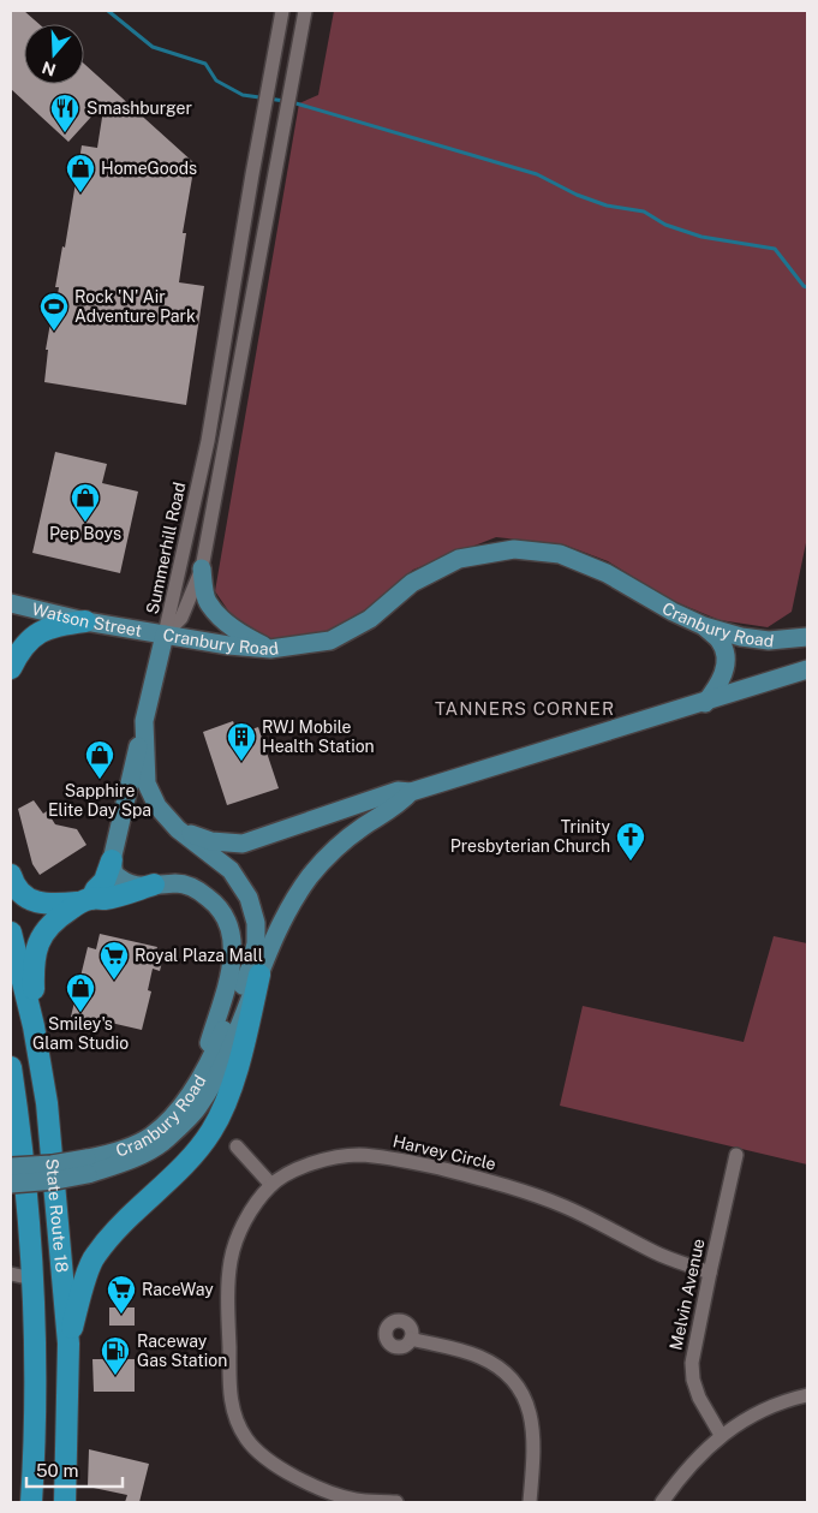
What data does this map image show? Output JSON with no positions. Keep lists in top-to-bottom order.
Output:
{
  "streets": {
    "highway": ["State Route 18"],
    "main road": ["Watson Street", "Cranbury Road"],
    "street": ["Summerhill Road", "Harvey Circle", "Melvin Avenue"]
  },
  "crossings": [
    ["Summerhill Road", "Watson Street"],
    ["Summerhill Road", "Cranbury Road"],
    ["Watson Street", "Cranbury Road"],
    ["Harvey Circle", "Melvin Avenue"]
  ],
  "districts": ["TANNERS CORNER"],
  "places": {
    "restaurant": ["Smashburger"],
    "shop": [
      "HomeGoods",
      "Pep Boys",
      "Sapphire Elite Day Spa",
      "Smiley's Glam Studio"
    ],
    "sports": ["Rock 'N' Air Adventure Park"],
    "building": ["RWJ Mobile Health Station"],
    "church": ["Trinity Presbyterian Church"],
    "supermarket": ["Royal Plaza Mall", "RaceWay"],
    "fuel station": ["Raceway Gas Station"]
  },
  "scale_bar": "50 m",
  "north": "bottom"
}
